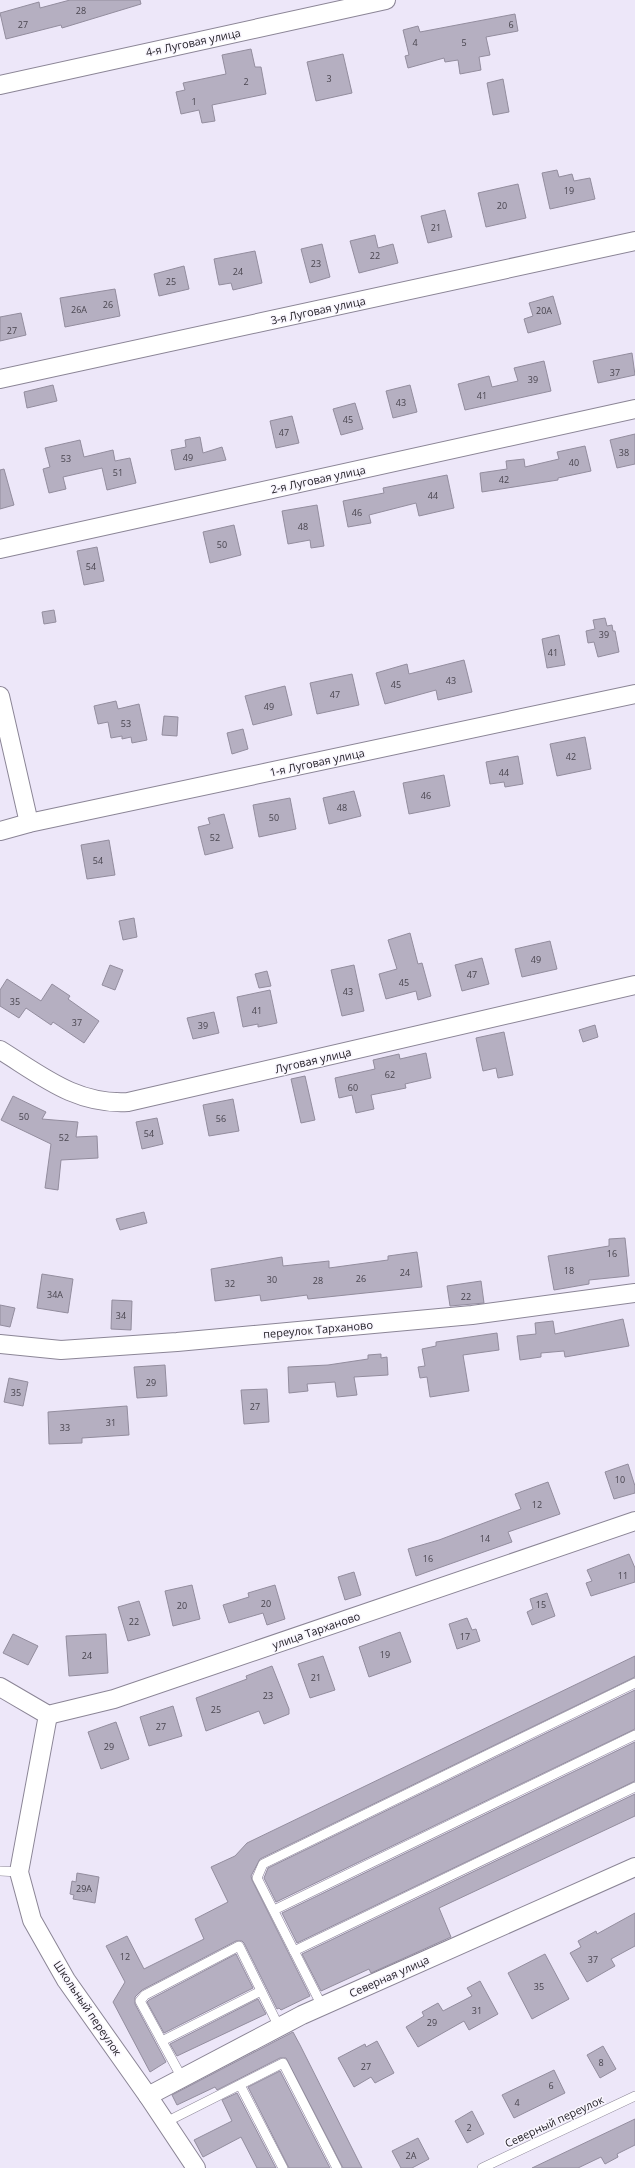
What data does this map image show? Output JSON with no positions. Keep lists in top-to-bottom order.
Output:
{
  "streets": {
    "street": [
      "4-я Луговая улица",
      "3-я Луговая улица",
      "2-я Луговая улица",
      "1-я Луговая улица",
      "Луговая улица",
      "переулок Тарханово",
      "улица Тарханово",
      "Северная улица",
      "Школьный переулок"
    ],
    "lane": ["Северный переулок"]
  },
  "crossings": [
    ["улица Тарханово", "Школьный переулок"],
    ["Северная улица", "Школьный переулок"]
  ],
  "house_numbers": [
    "28",
    "27",
    "6",
    "4",
    "5",
    "3",
    "2",
    "1",
    "19",
    "20",
    "21",
    "22",
    "23",
    "24",
    "25",
    "26",
    "26А",
    "20А",
    "27",
    "37",
    "39",
    "41",
    "43",
    "45",
    "47",
    "38",
    "49",
    "53",
    "40",
    "51",
    "42",
    "44",
    "46",
    "48",
    "50",
    "54",
    "39",
    "41",
    "43",
    "45",
    "47",
    "49",
    "53",
    "42",
    "44",
    "46",
    "48",
    "50",
    "52",
    "54",
    "49",
    "47",
    "45",
    "43",
    "35",
    "41",
    "37",
    "39",
    "62",
    "60",
    "50",
    "56",
    "54",
    "52",
    "16",
    "18",
    "24",
    "26",
    "30",
    "28",
    "32",
    "34А",
    "22",
    "34",
    "29",
    "35",
    "27",
    "31",
    "33",
    "10",
    "12",
    "14",
    "16",
    "11",
    "20",
    "15",
    "20",
    "22",
    "17",
    "19",
    "24",
    "21",
    "23",
    "25",
    "27",
    "29",
    "29А",
    "12",
    "37",
    "35",
    "31",
    "29",
    "8",
    "27",
    "6",
    "4",
    "2",
    "2А"
  ]
}
